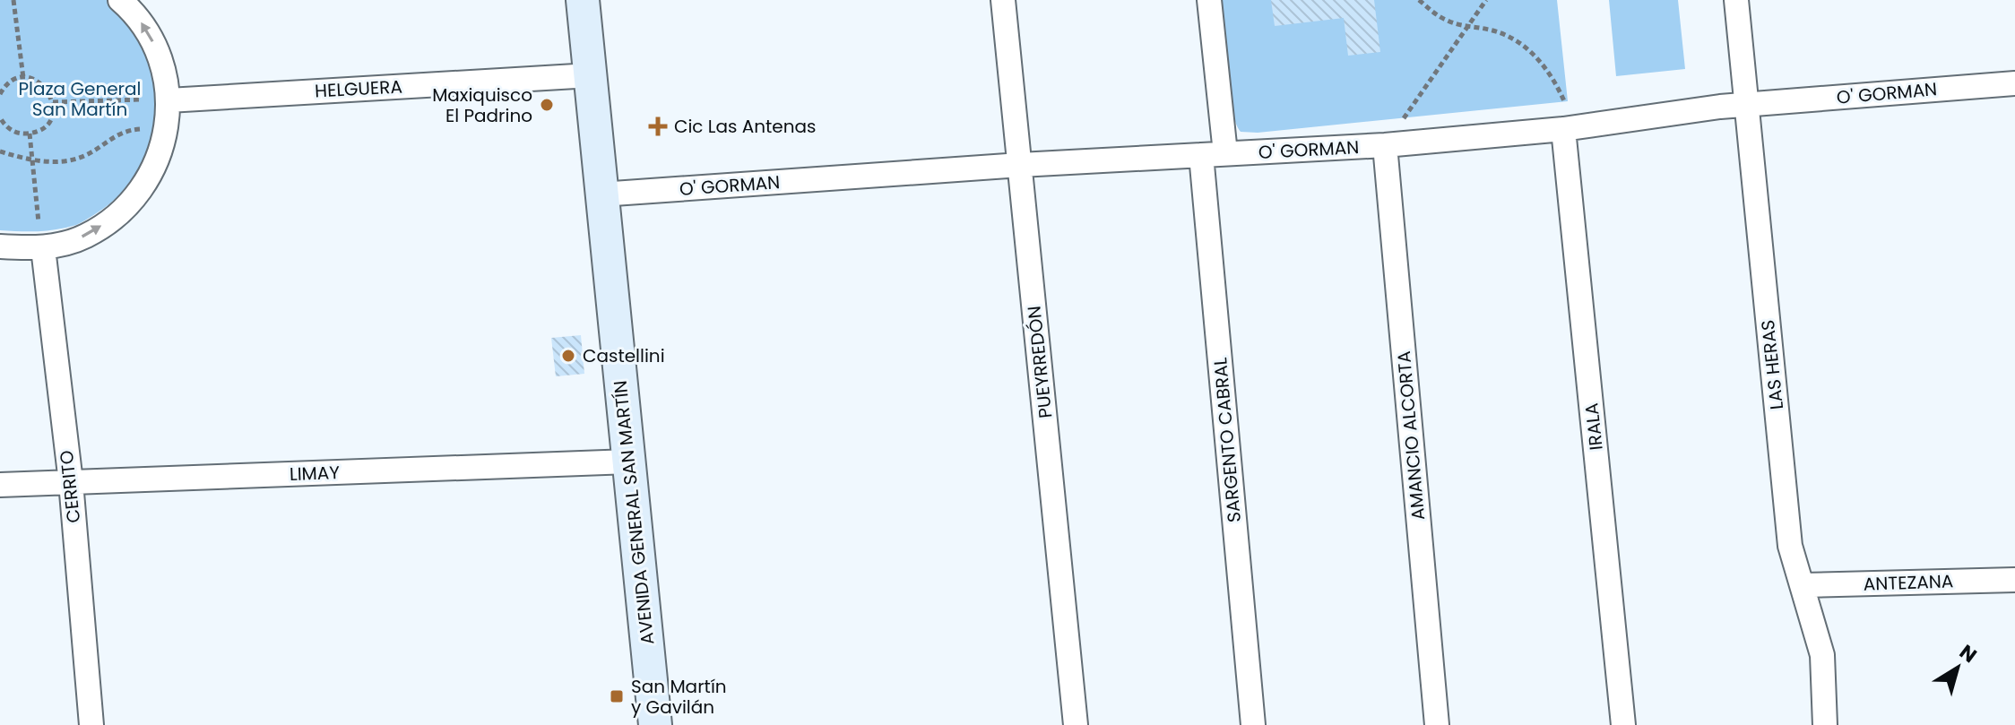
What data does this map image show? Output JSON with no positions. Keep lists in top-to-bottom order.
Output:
{
  "streets": {
    "main road": ["AVENIDA GENERAL SAN MARTÍN"],
    "street": [
      "HELGUERA",
      "O' GORMAN",
      "PUEYRREDÓN",
      "LAS HERAS",
      "IRALA",
      "AMANCIO ALCORTA",
      "SARGENTO CABRAL",
      "LIMAY",
      "CERRITO",
      "ANTEZANA"
    ]
  },
  "crossings": [
    ["HELGUERA", "AVENIDA GENERAL SAN MARTÍN"],
    ["O' GORMAN", "PUEYRREDÓN"],
    ["O' GORMAN", "LAS HERAS"],
    ["O' GORMAN", "IRALA"],
    ["O' GORMAN", "AMANCIO ALCORTA"],
    ["O' GORMAN", "SARGENTO CABRAL"],
    ["O' GORMAN", "AVENIDA GENERAL SAN MARTÍN"],
    ["LAS HERAS", "ANTEZANA"],
    ["LIMAY", "CERRITO"],
    ["LIMAY", "AVENIDA GENERAL SAN MARTÍN"]
  ],
  "parks": ["Plaza General San Martín"],
  "places": {
    "other": ["Maxiquisco El Padrino", "Castellini"],
    "health": ["Cic Las Antenas"],
    "transit": ["San Martín y Gavilán"]
  },
  "north": "top right"
}
